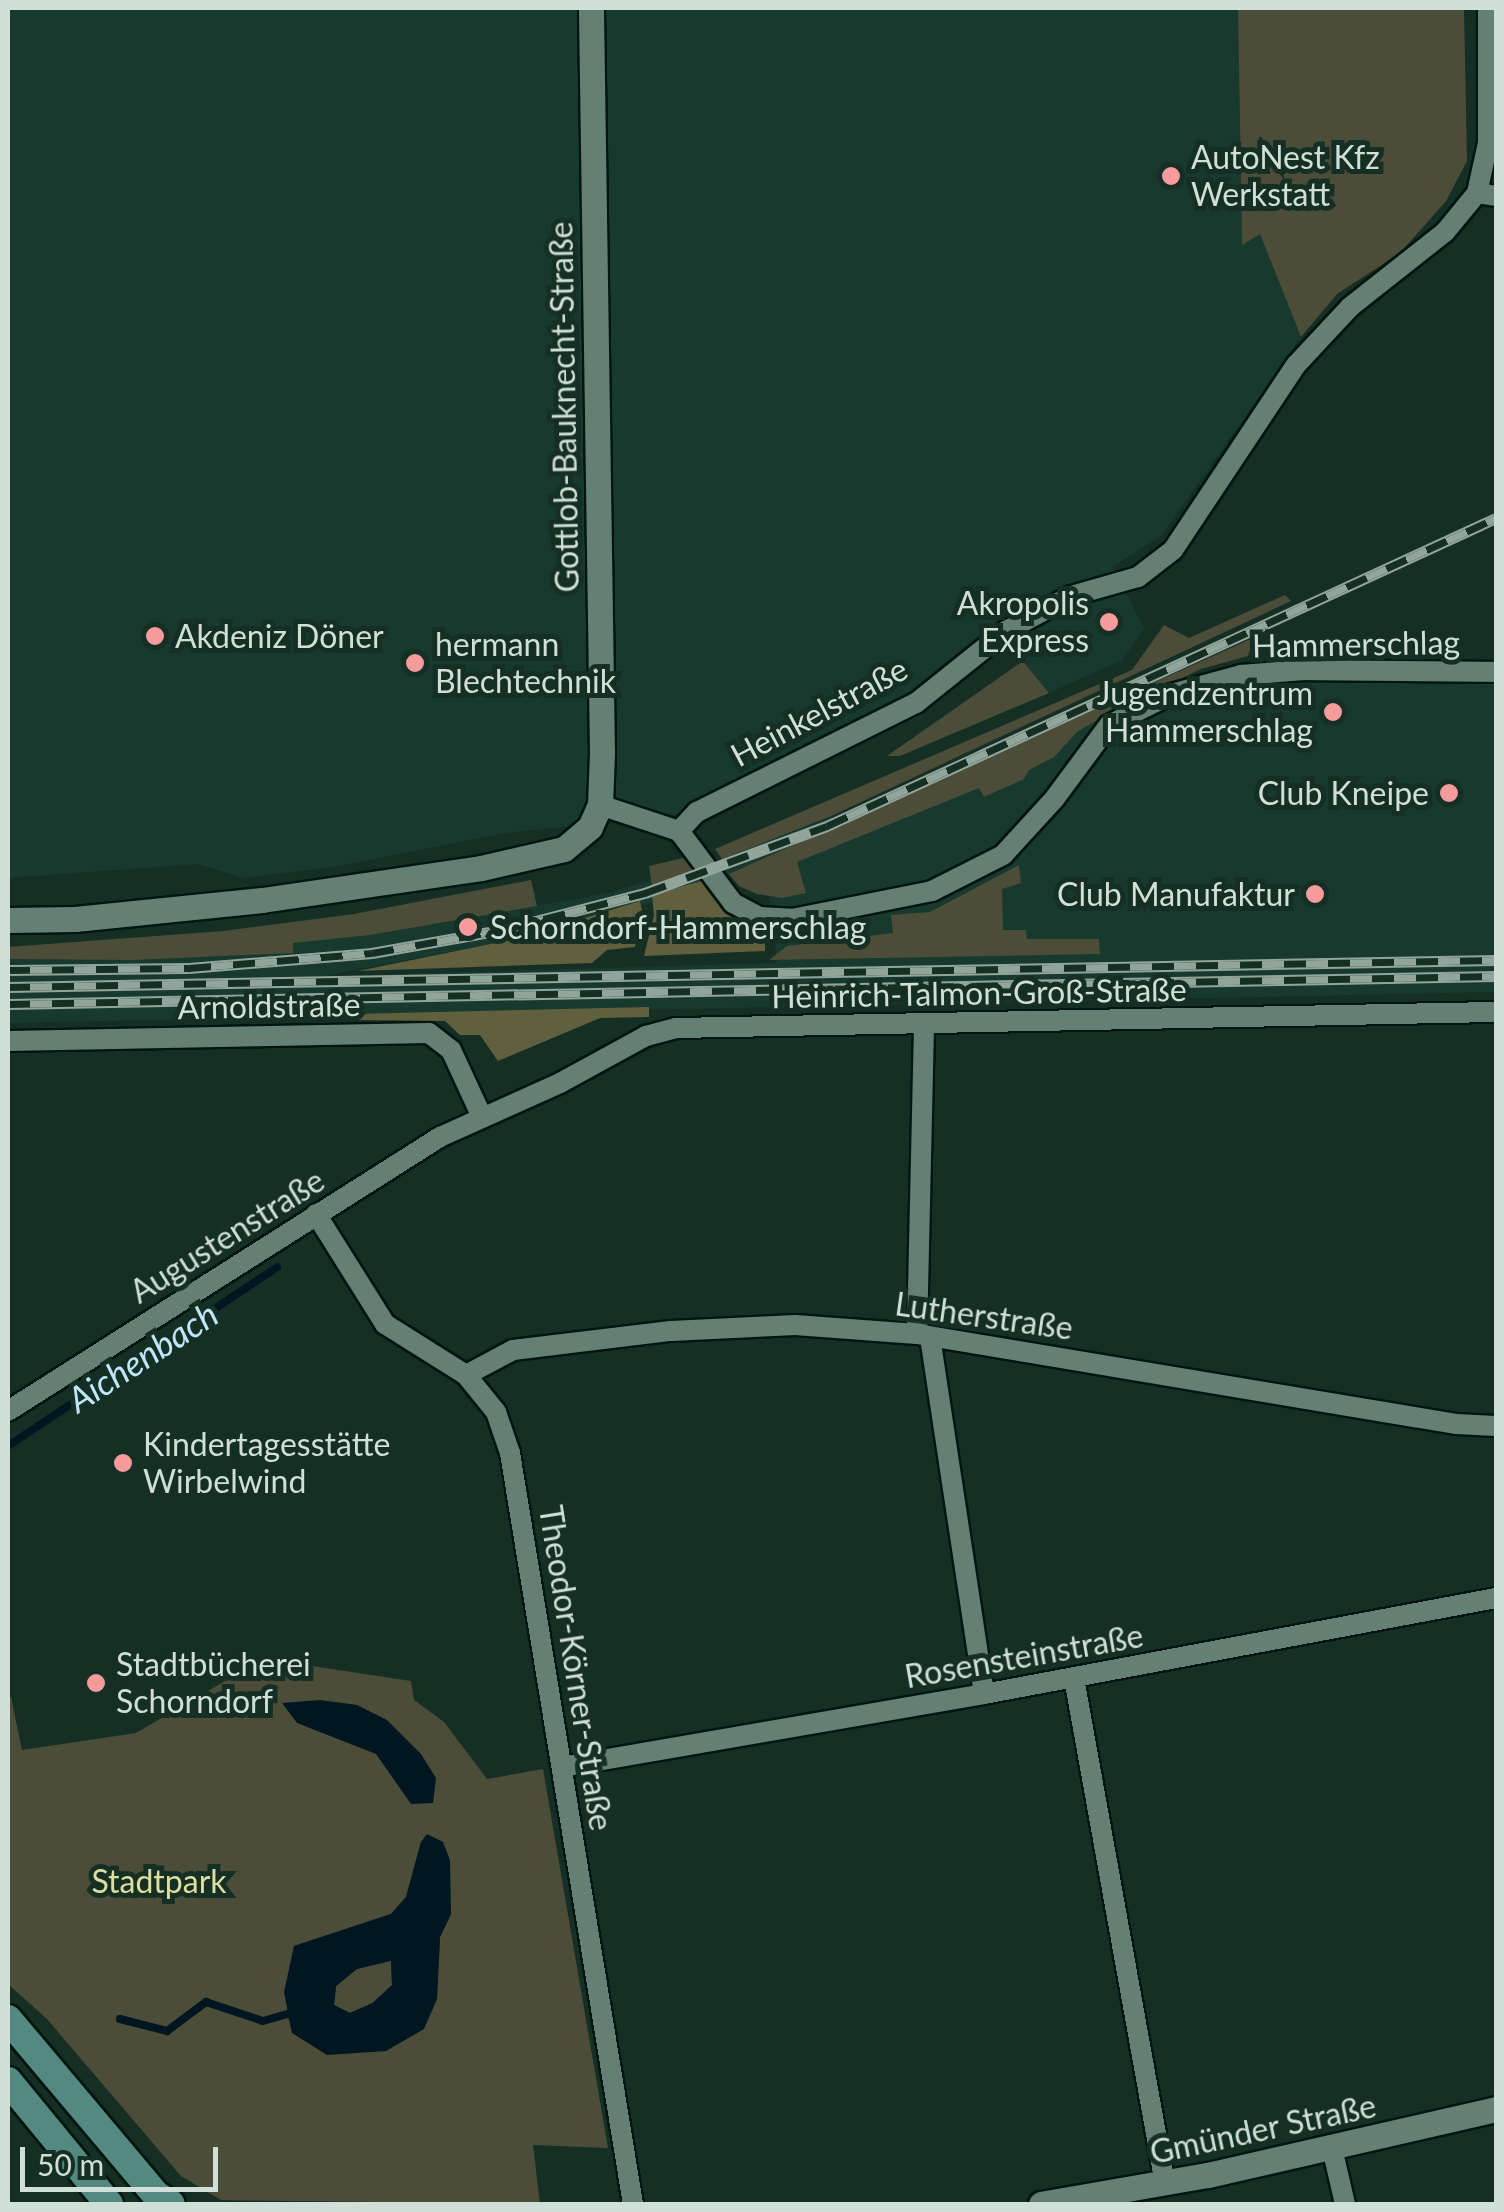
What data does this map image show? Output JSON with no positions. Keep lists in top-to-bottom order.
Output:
{
  "streets": {
    "street": [
      "Gottlob-Bauknecht-Straße",
      "Hammerschlag",
      "Heinkelstraße",
      "Heinrich-Talmon-Groß-Straße",
      "Arnoldstraße",
      "Augustenstraße",
      "Lutherstraße",
      "Rosensteinstraße",
      "Theodor-Körner-Straße",
      "Gmünder Straße"
    ]
  },
  "crossings": [
    ["Hammerschlag", "Heinkelstraße"],
    ["Heinrich-Talmon-Groß-Straße", "Arnoldstraße"],
    ["Heinrich-Talmon-Groß-Straße", "Augustenstraße"],
    ["Arnoldstraße", "Augustenstraße"],
    ["Augustenstraße", "Theodor-Körner-Straße"],
    ["Lutherstraße", "Theodor-Körner-Straße"],
    ["Rosensteinstraße", "Theodor-Körner-Straße"]
  ],
  "water": ["Aichenbach"],
  "parks": ["Stadtpark"],
  "places": [
    "AutoNest Kfz Werkstatt",
    "Akropolis Express",
    "Akdeniz Döner",
    "hermann Blechtechnik",
    "Jugendzentrum Hammerschlag",
    "Club Kneipe",
    "Club Manufaktur",
    "Schorndorf-Hammerschlag",
    "Kindertagesstätte Wirbelwind",
    "Stadtbücherei Schorndorf"
  ],
  "scale_bar": "50 m"
}
